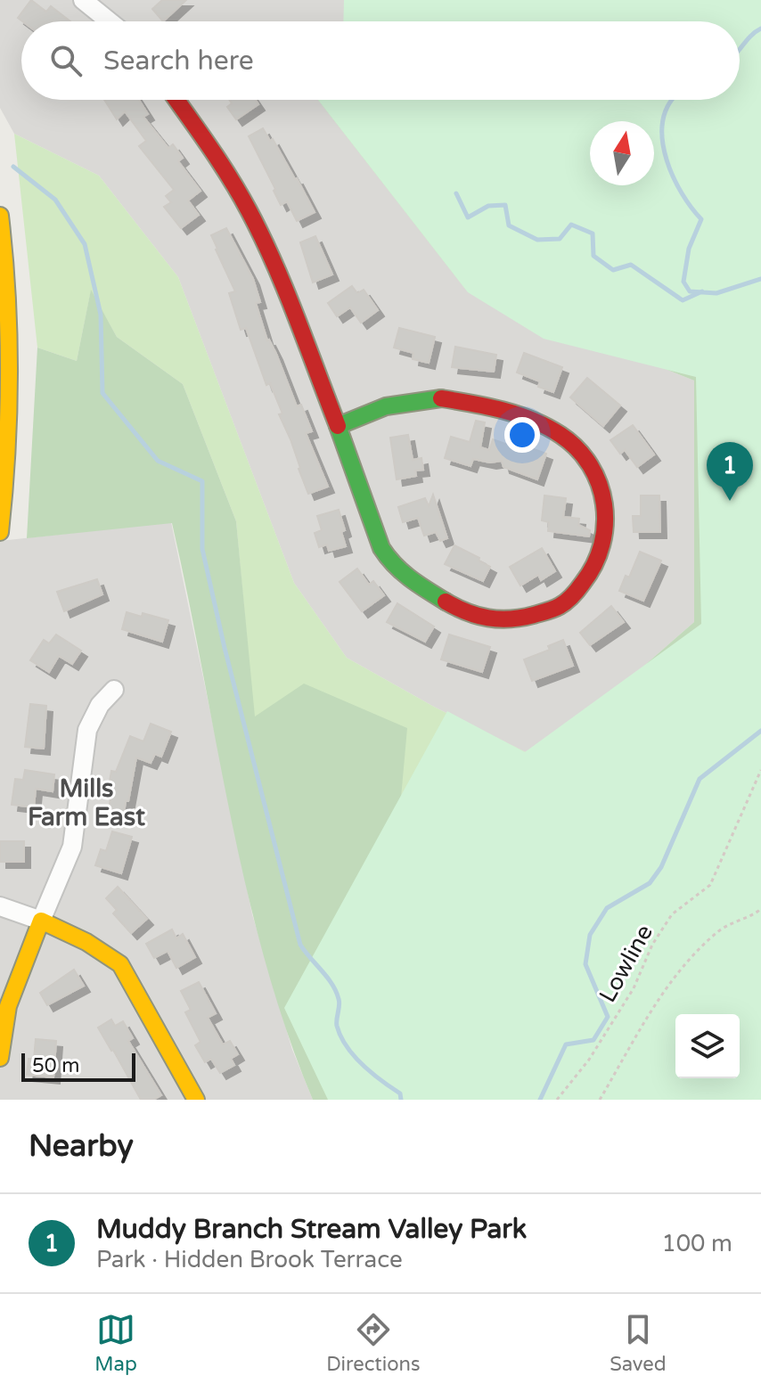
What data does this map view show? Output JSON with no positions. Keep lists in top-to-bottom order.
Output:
{
  "streets": {
    "path": ["Lowline"]
  },
  "districts": ["Mills Farm East"],
  "scale_bar": "50 m",
  "north": "top",
  "page": {
    "search": "Search here",
    "pins": "1",
    "scale": "50 m",
    "heading": "Nearby",
    "list": [
      {
        "mark": "1",
        "name": "Muddy Branch Stream Valley Park",
        "note": "Park · Hidden Brook Terrace",
        "value": "100 m"
      }
    ],
    "nav": ["Map", "Directions", "Saved"]
  }
}
